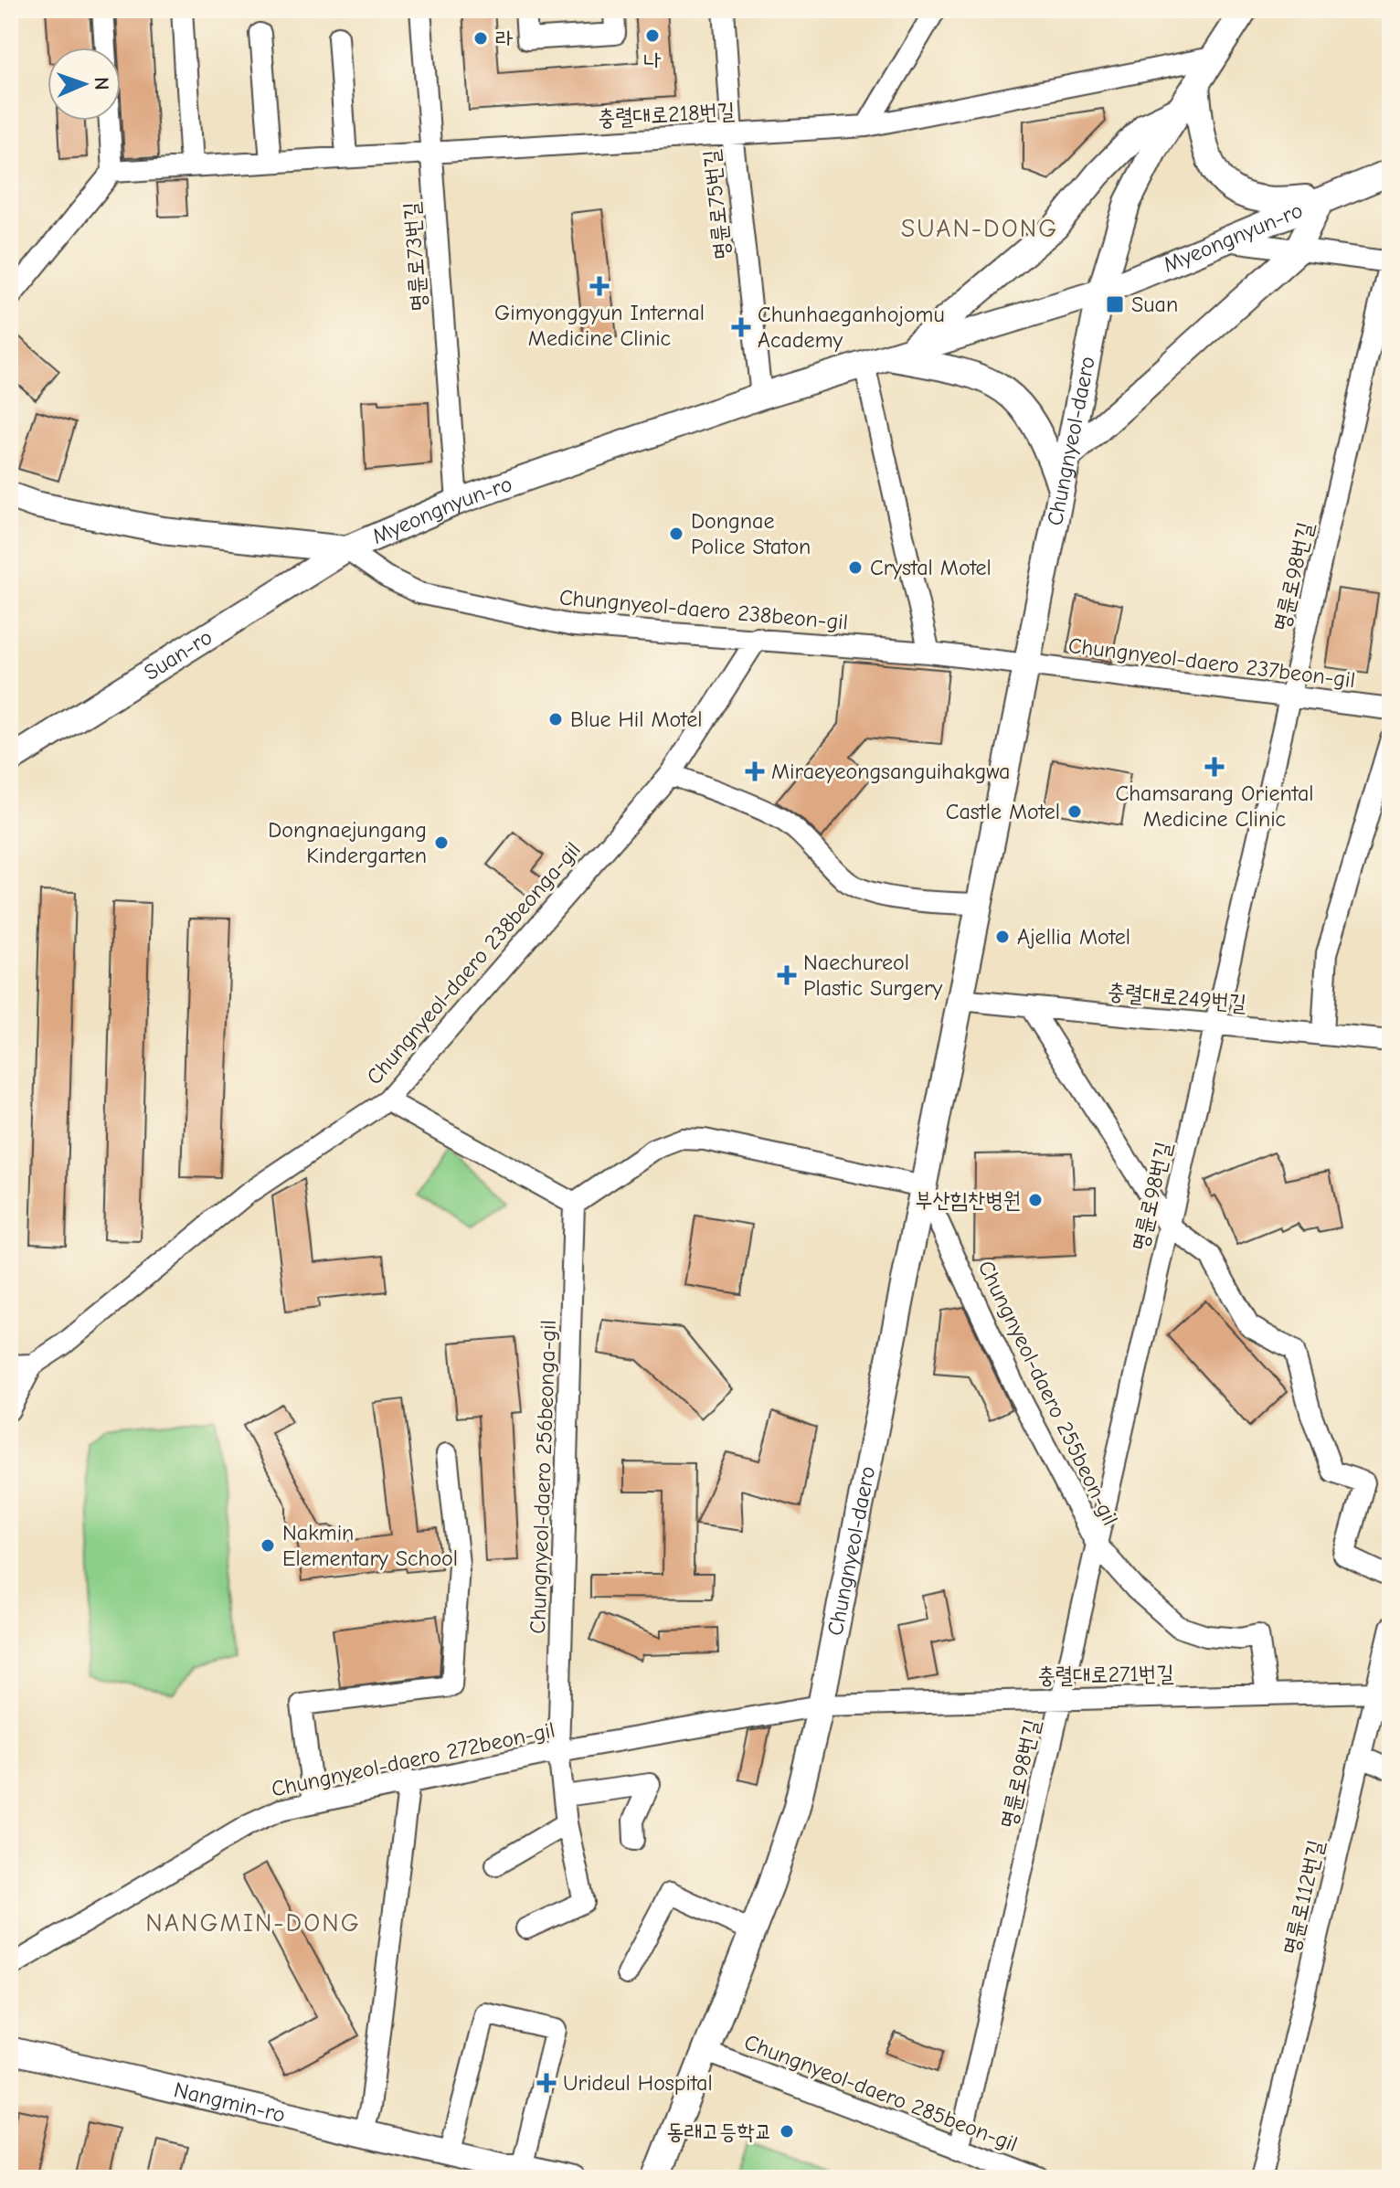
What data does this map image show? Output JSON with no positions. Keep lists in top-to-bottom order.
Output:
{
  "streets": {
    "main road": [
      "Myeongnyun-ro",
      "Chungnyeol-daero",
      "Suan-ro",
      "Nangmin-ro"
    ],
    "street": [
      "충렬대로218번길",
      "명륜로75번길",
      "명륜로73번길",
      "명륜로98번길",
      "Chungnyeol-daero 238beon-gil",
      "Chungnyeol-daero 237beon-gil",
      "Chungnyeol-daero 238beonga-gil",
      "충렬대로249번길",
      "Chungnyeol-daero 255beon-gil",
      "Chungnyeol-daero 256beonga-gil",
      "충렬대로271번길",
      "Chungnyeol-daero 272beon-gil",
      "명륜로112번길",
      "Chungnyeol-daero 285beon-gil"
    ]
  },
  "crossings": [
    ["충렬대로218번길", "명륜로75번길"],
    ["충렬대로218번길", "명륜로73번길"],
    ["충렬대로218번길", "Chungnyeol-daero"],
    ["명륜로75번길", "Myeongnyun-ro"],
    ["Myeongnyun-ro", "명륜로73번길"],
    ["Myeongnyun-ro", "Chungnyeol-daero"],
    ["Myeongnyun-ro", "Chungnyeol-daero 238beon-gil"],
    ["Myeongnyun-ro", "Suan-ro"],
    ["Chungnyeol-daero", "Chungnyeol-daero 238beon-gil"],
    ["Chungnyeol-daero", "Chungnyeol-daero 237beon-gil"],
    ["Chungnyeol-daero", "충렬대로249번길"],
    ["Chungnyeol-daero", "Chungnyeol-daero 255beon-gil"],
    ["Chungnyeol-daero", "충렬대로271번길"],
    ["Chungnyeol-daero", "Chungnyeol-daero 272beon-gil"],
    ["Chungnyeol-daero", "Chungnyeol-daero 285beon-gil"],
    ["명륜로98번길", "Chungnyeol-daero 237beon-gil"],
    ["명륜로98번길", "충렬대로249번길"],
    ["명륜로98번길", "Chungnyeol-daero 255beon-gil"],
    ["명륜로98번길", "충렬대로271번길"],
    ["명륜로98번길", "Chungnyeol-daero 285beon-gil"],
    ["Chungnyeol-daero 238beon-gil", "Suan-ro"],
    ["Chungnyeol-daero 238beon-gil", "Chungnyeol-daero 237beon-gil"],
    ["Chungnyeol-daero 238beon-gil", "Chungnyeol-daero 238beonga-gil"],
    ["Chungnyeol-daero 255beon-gil", "충렬대로271번길"],
    ["Chungnyeol-daero 256beonga-gil", "Chungnyeol-daero 272beon-gil"],
    ["충렬대로271번길", "Chungnyeol-daero 272beon-gil"],
    ["충렬대로271번길", "명륜로112번길"]
  ],
  "districts": ["SUAN-DONG", "NANGMIN-DONG"],
  "places": {
    "other": [
      "나",
      "라",
      "Dongnae Police Staton",
      "Crystal Motel",
      "Blue Hil Motel",
      "Castle Motel",
      "Dongnaejungang Kindergarten",
      "Ajellia Motel",
      "부산힘찬병원",
      "Nakmin Elementary School",
      "동래고등학교"
    ],
    "health": [
      "Gimyonggyun Internal Medicine Clinic",
      "Chunhaeganhojomu Academy",
      "Chamsarang Oriental Medicine Clinic",
      "Miraeyeongsanguihakgwa",
      "Naechureol Plastic Surgery",
      "Urideul Hospital"
    ],
    "transit": ["Suan"]
  },
  "north": "right"
}
